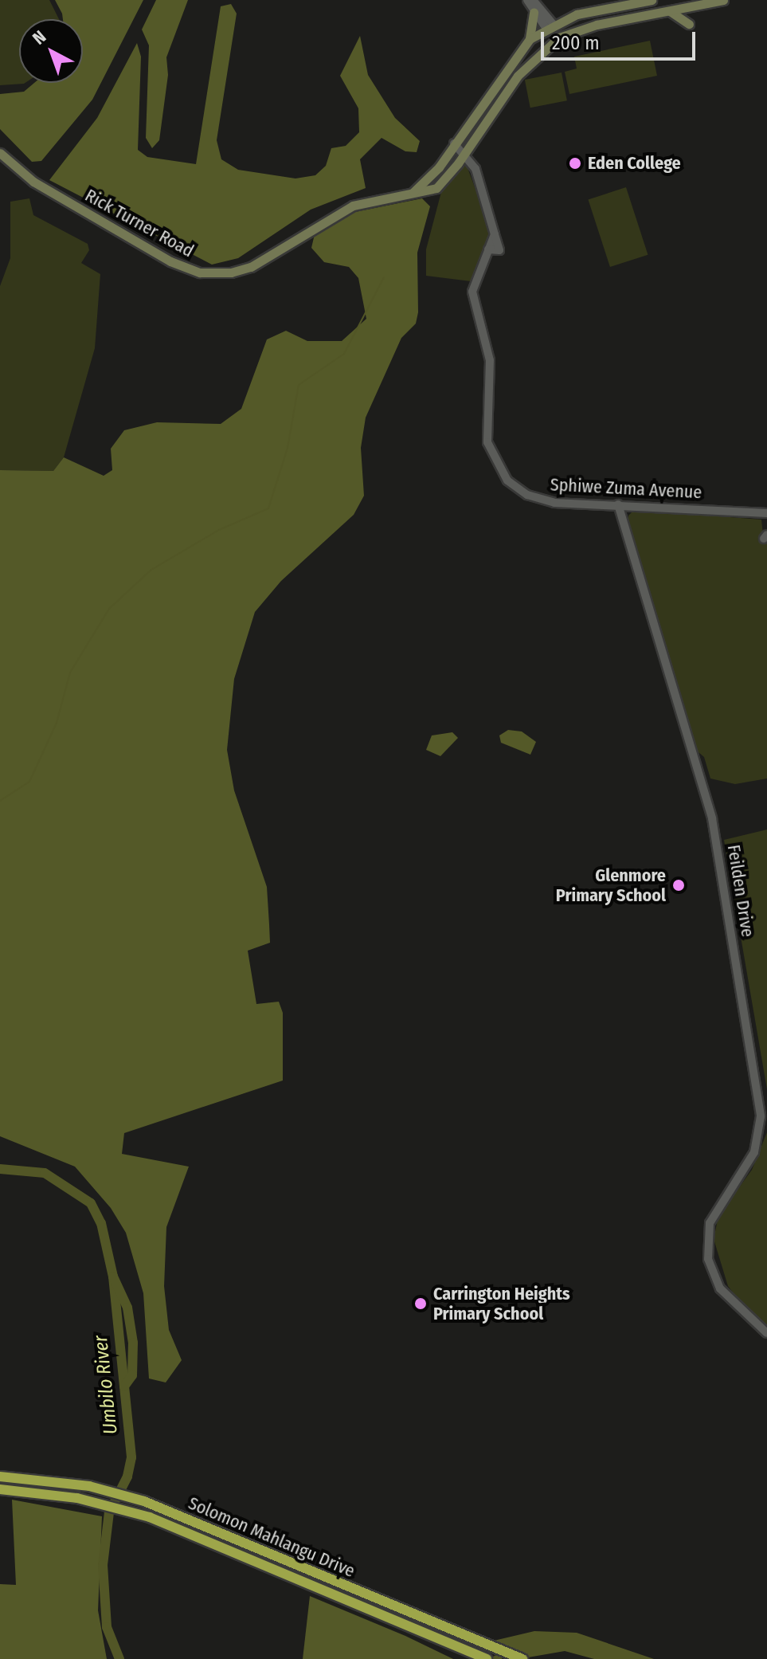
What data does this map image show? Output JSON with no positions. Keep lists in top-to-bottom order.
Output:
{
  "streets": {
    "highway": ["Solomon Mahlangu Drive"],
    "main road": ["Rick Turner Road"],
    "street": ["Sphiwe Zuma Avenue", "Feilden Drive"]
  },
  "crossings": [
    ["Sphiwe Zuma Avenue", "Feilden Drive"]
  ],
  "water": ["Umbilo River"],
  "places": ["Eden College", "Glenmore Primary School", "Carrington Heights Primary School"],
  "scale_bar": "200 m",
  "north": "top left"
}
